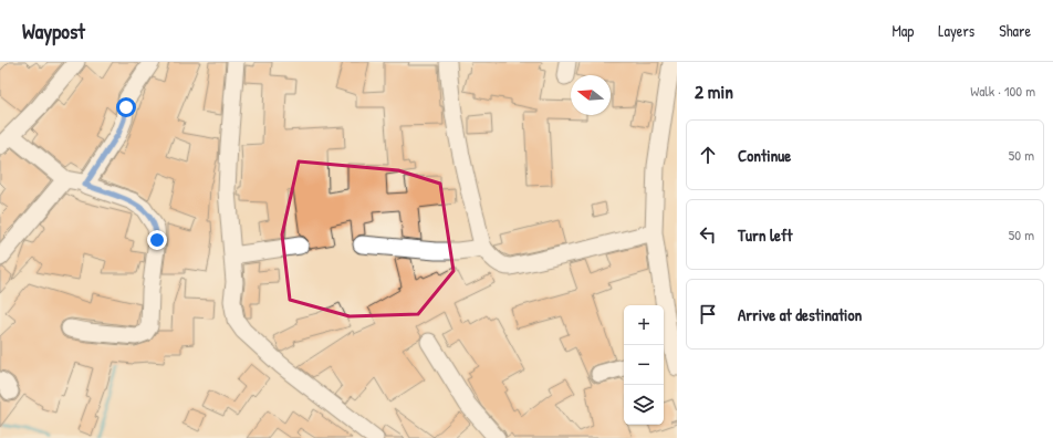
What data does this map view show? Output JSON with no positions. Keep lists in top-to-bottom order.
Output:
{
  "north": "left",
  "page": {
    "header": "Waypost",
    "nav": ["Map", "Layers", "Share"],
    "heading": ["2 min", "Walk · 100 m"],
    "list": [
      ["Continue", "50 m"],
      ["Turn left", "50 m"],
      "Arrive at destination"
    ],
    "map_buttons": ["+", "−"]
  }
}
